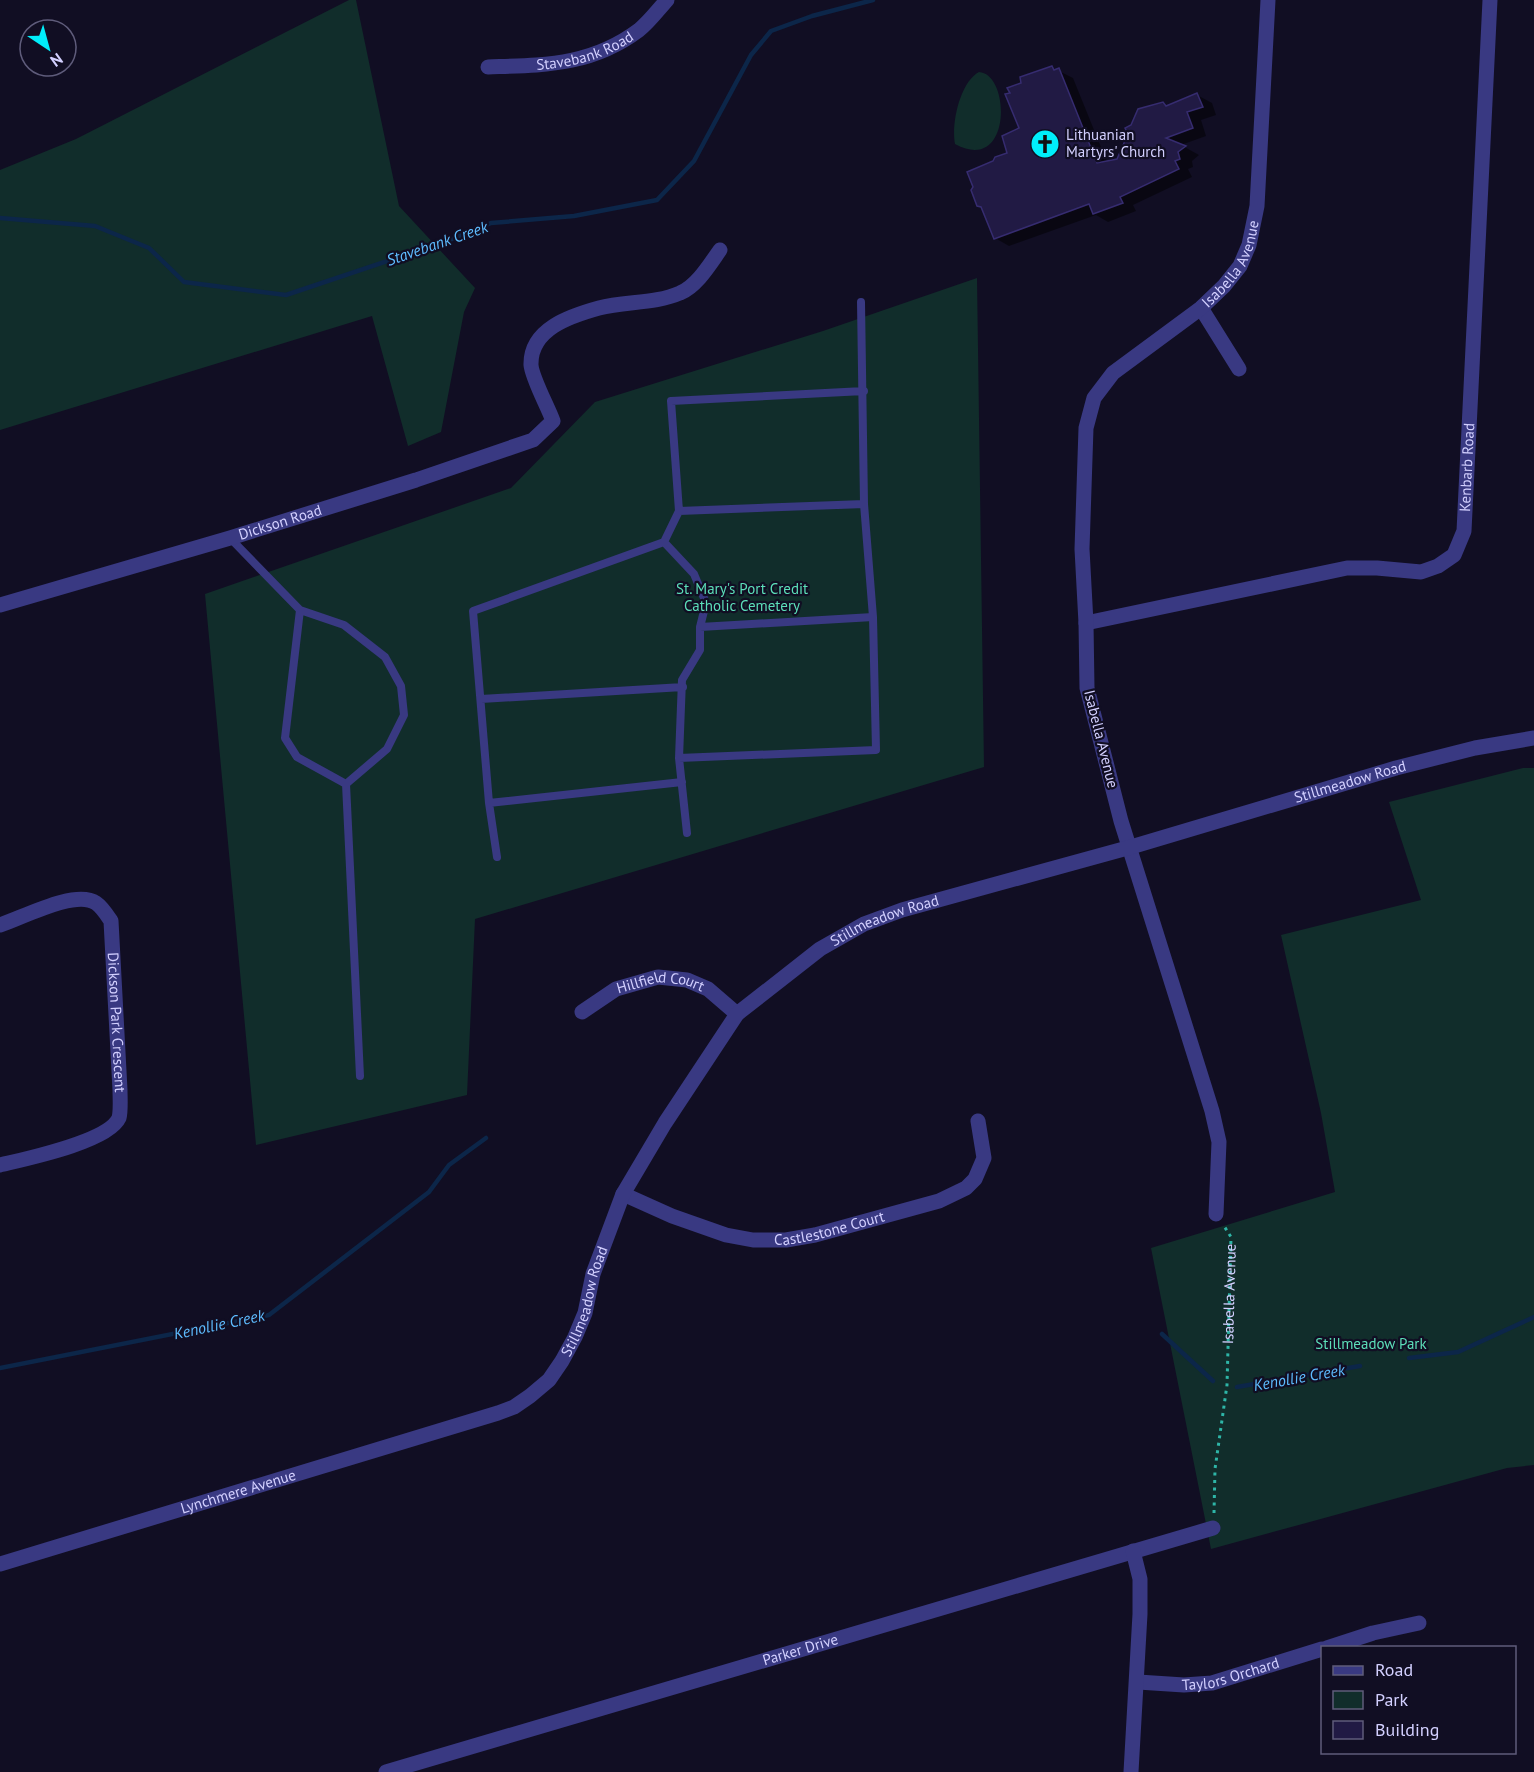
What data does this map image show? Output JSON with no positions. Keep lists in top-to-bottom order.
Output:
{
  "streets": {
    "street": [
      "Stavebank Road",
      "Isabella Avenue",
      "Kenbarb Road",
      "Dickson Road",
      "Stillmeadow Road",
      "Hillfield Court",
      "Dickson Park Crescent",
      "Castlestone Court",
      "Lynchmere Avenue",
      "Parker Drive",
      "Taylors Orchard"
    ]
  },
  "crossings": [
    ["Isabella Avenue", "Kenbarb Road"],
    ["Isabella Avenue", "Stillmeadow Road"],
    ["Isabella Avenue", "Parker Drive"],
    ["Stillmeadow Road", "Hillfield Court"],
    ["Stillmeadow Road", "Castlestone Court"],
    ["Stillmeadow Road", "Lynchmere Avenue"]
  ],
  "water": ["Stavebank Creek", "Kenollie Creek"],
  "parks": ["St. Mary's Port Credit Catholic Cemetery", "Stillmeadow Park"],
  "places": {
    "church": ["Lithuanian Martyrs' Church"]
  },
  "legend": ["Road", "Park", "Building"],
  "north": "bottom right"
}
